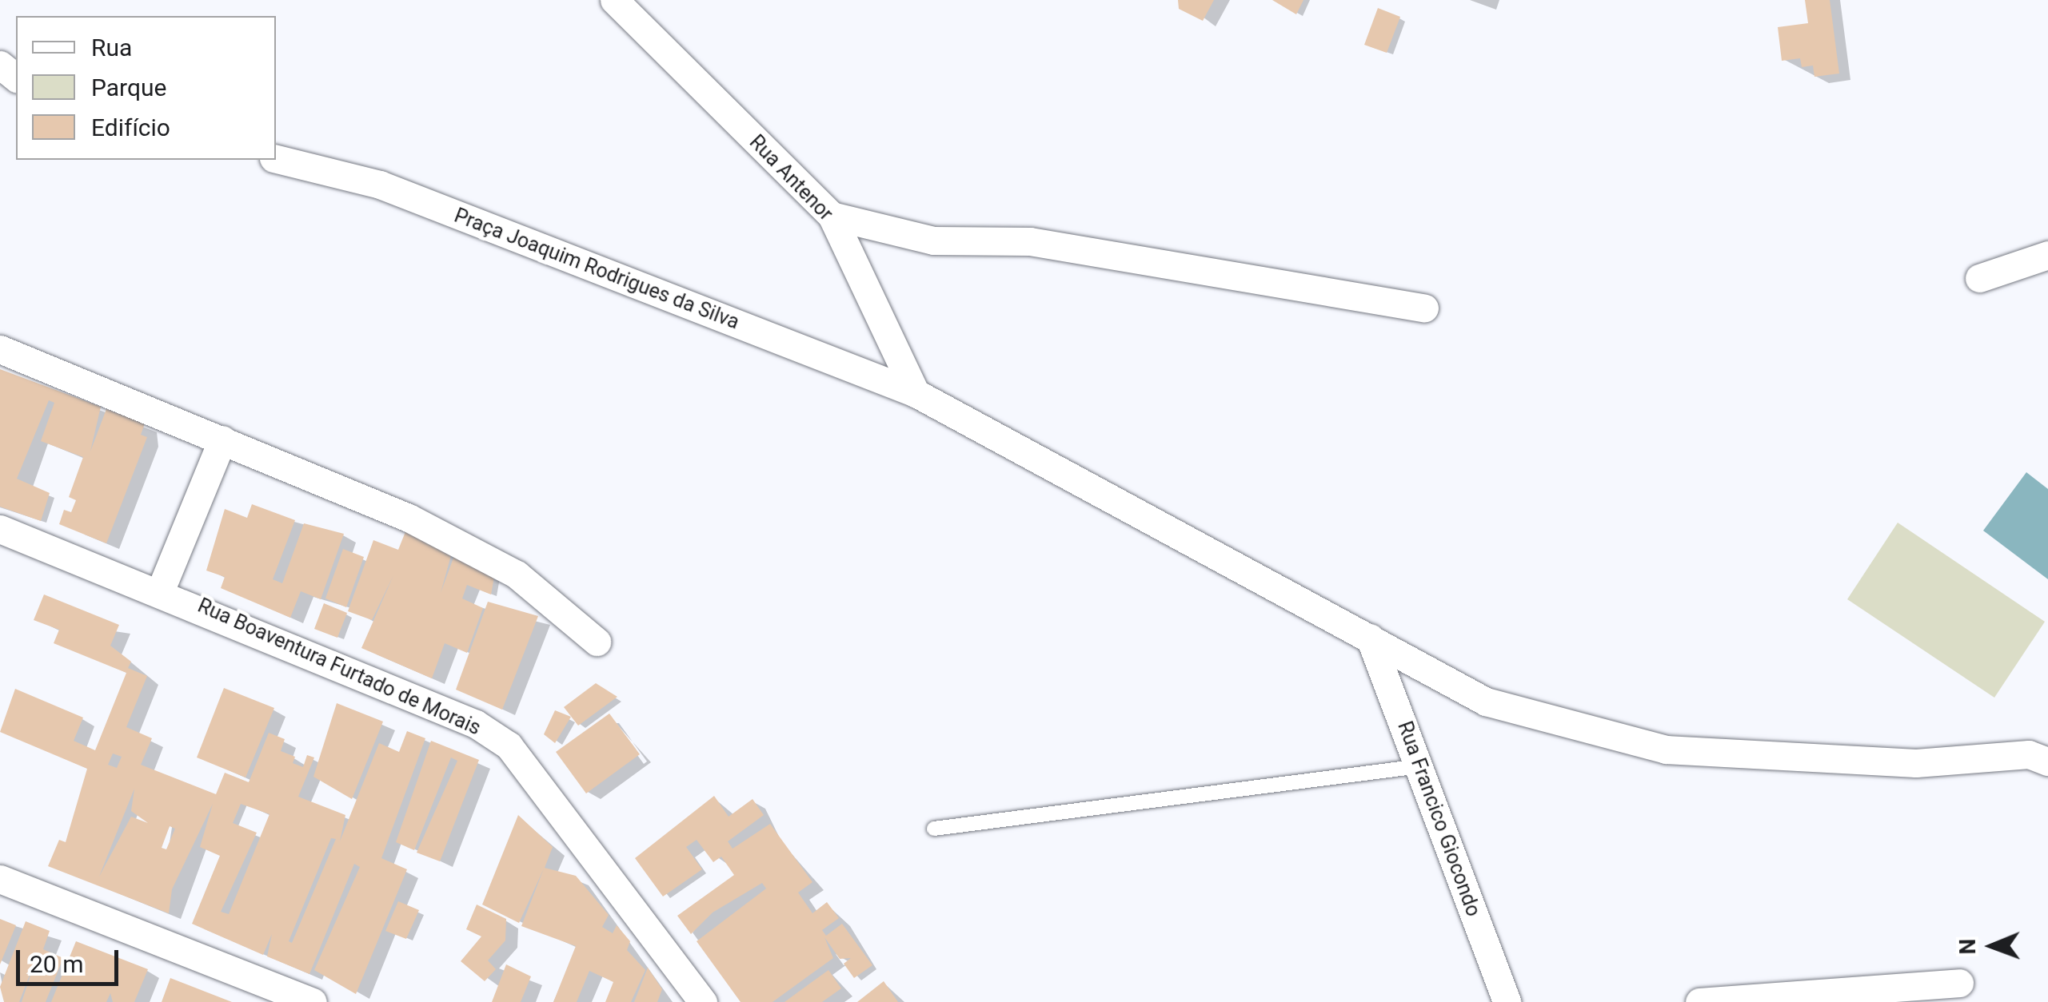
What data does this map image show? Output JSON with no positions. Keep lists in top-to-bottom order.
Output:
{
  "streets": {
    "street": [
      "Rua Antenor",
      "Praça Joaquim Rodrigues da Silva",
      "Rua Boaventura Furtado de Morais",
      "Rua Francico Giocondo"
    ]
  },
  "crossings": [
    ["Rua Antenor", "Praça Joaquim Rodrigues da Silva"],
    ["Praça Joaquim Rodrigues da Silva", "Rua Francico Giocondo"]
  ],
  "legend": ["Rua", "Parque", "Edifício"],
  "scale_bar": "20 m",
  "north": "left"
}
